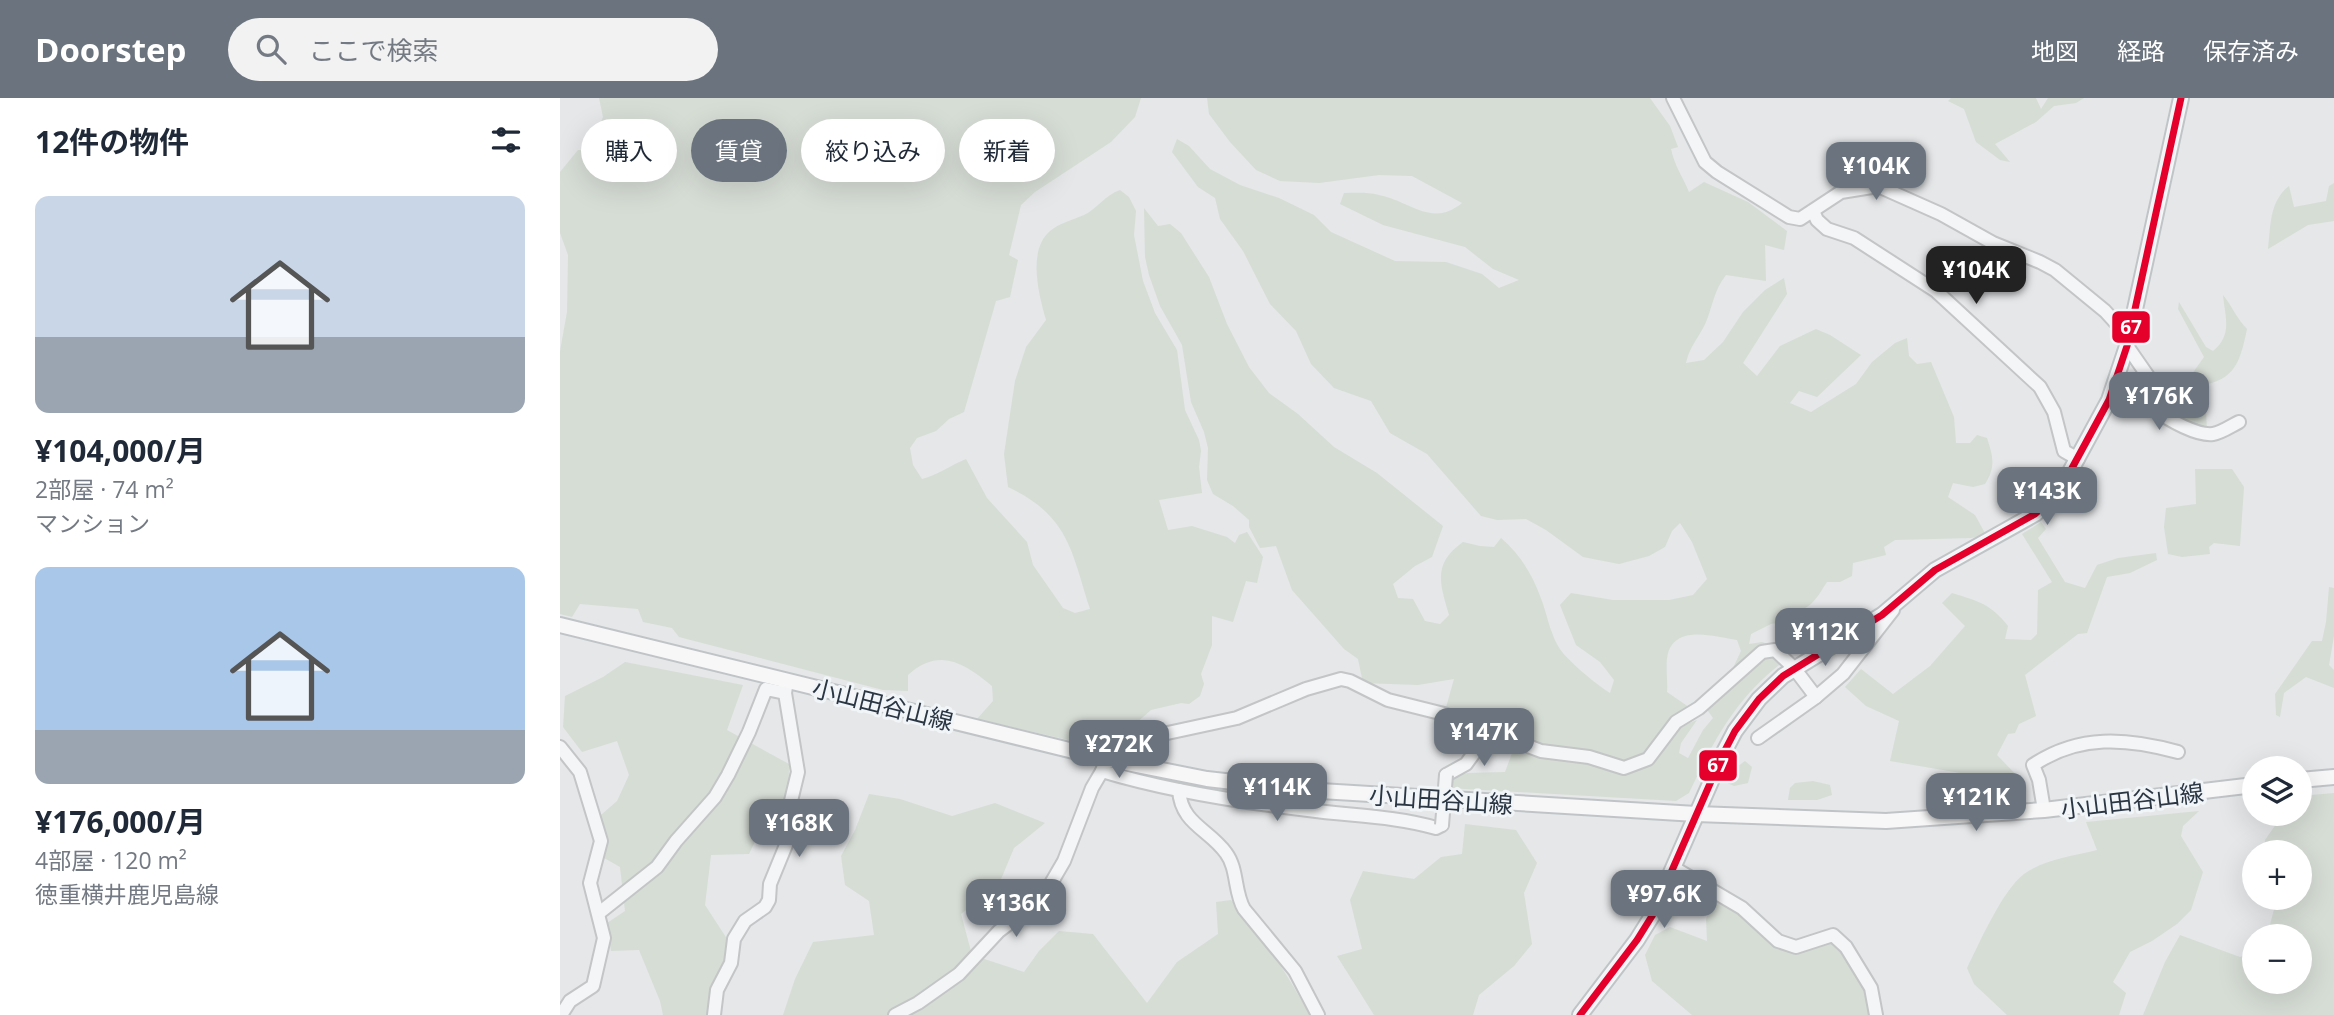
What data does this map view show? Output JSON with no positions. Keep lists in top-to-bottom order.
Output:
{
  "streets": {
    "main road": ["小山田谷山線"]
  },
  "lines": ["transit line 67"],
  "page": {
    "header": "Doorstep",
    "search": "ここで検索",
    "nav": ["地図", "経路", "保存済み"],
    "heading": "12件の物件",
    "chip": [
      "購入",
      "賃貸",
      "絞り込み",
      "新着"
    ],
    "price": [
      "¥104K",
      "¥104K",
      "¥176K",
      "¥143K",
      "¥112K",
      "¥147K",
      "¥272K",
      "¥114K",
      "¥121K",
      "¥168K",
      "¥97.6K",
      "¥136K"
    ],
    "list": [
      {
        "name": "¥104,000/月",
        "note": "2部屋 · 74 m² · マンション"
      },
      {
        "name": "¥176,000/月",
        "note": "4部屋 · 120 m² · 徳重横井鹿児島線"
      }
    ],
    "map_buttons": ["+", "−"]
  }
}
